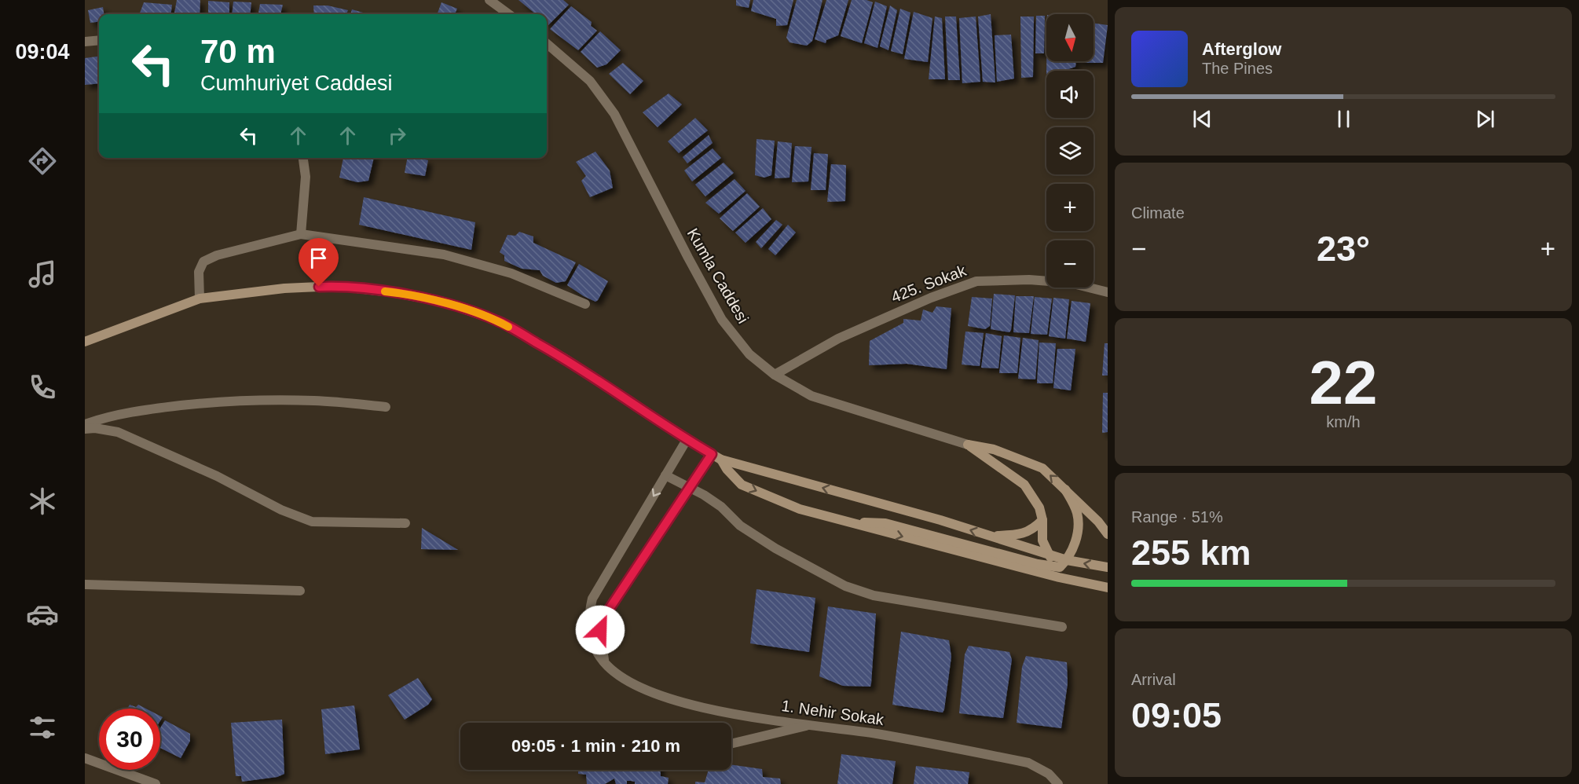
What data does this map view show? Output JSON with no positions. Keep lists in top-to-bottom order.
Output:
{
  "streets": {
    "street": ["Kumla Caddesi", "425. Sokak", "1. Nehir Sokak"]
  },
  "crossings": [
    ["Kumla Caddesi", "425. Sokak"]
  ],
  "north": "bottom",
  "page": {
    "tabs": "09:04",
    "map_buttons": ["+", "−"],
    "turn": ["70 m", "Cumhuriyet Caddesi"],
    "song": ["Afterglow", "The Pines"],
    "tile": [
      "Climate",
      ["22", "km/h"],
      ["Range · 51%", "255 km"],
      ["Arrival", "09:05"]
    ],
    "heat": ["−", "23°", "+"],
    "limit": "30",
    "trip": "09:05 · 1 min · 210 m"
  }
}
